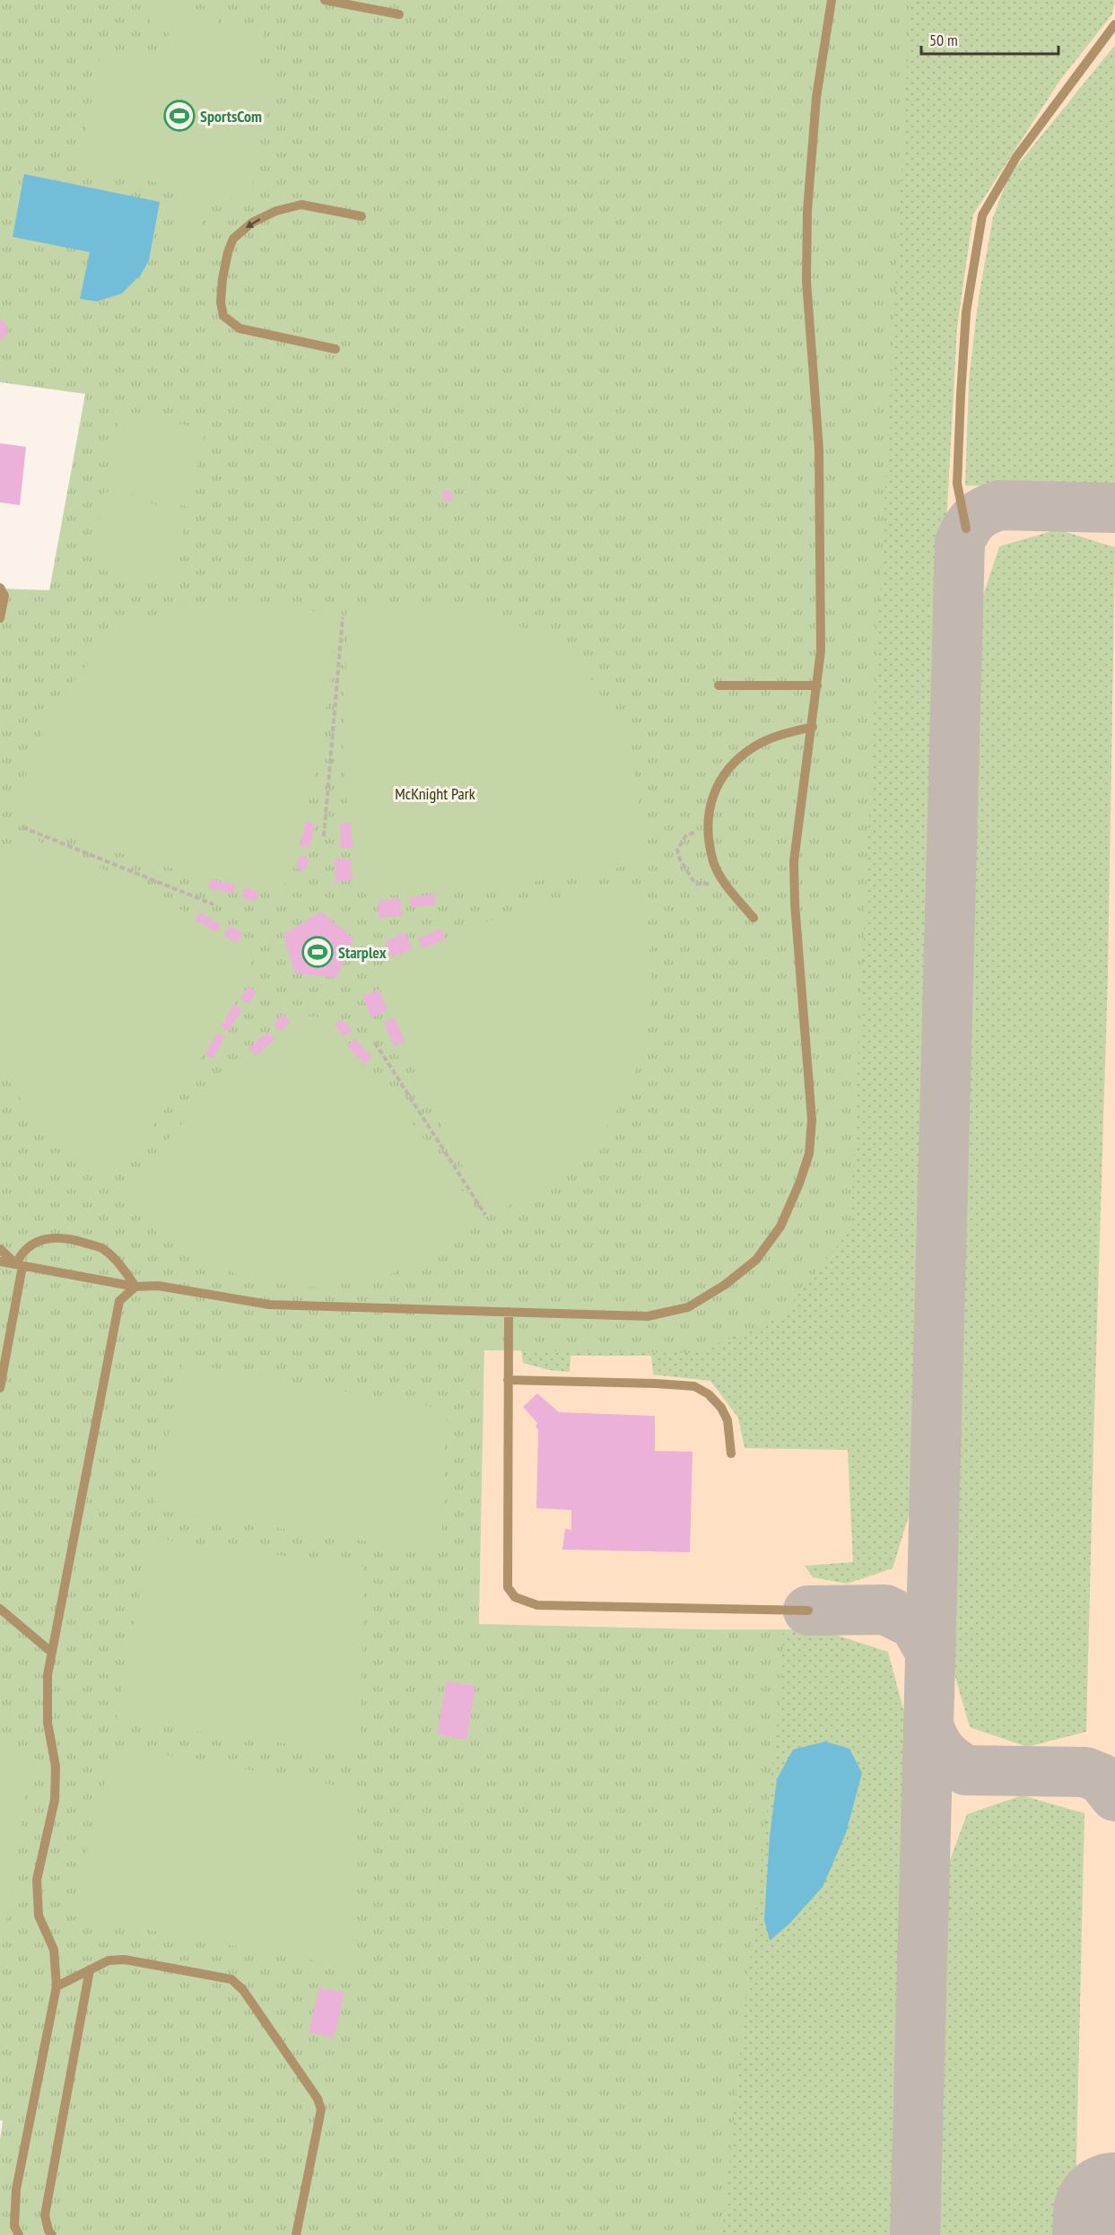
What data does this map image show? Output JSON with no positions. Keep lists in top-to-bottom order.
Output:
{
  "parks": ["McKnight Park"],
  "places": {
    "sports": ["SportsCom", "Starplex"]
  },
  "scale_bar": "50 m"
}
